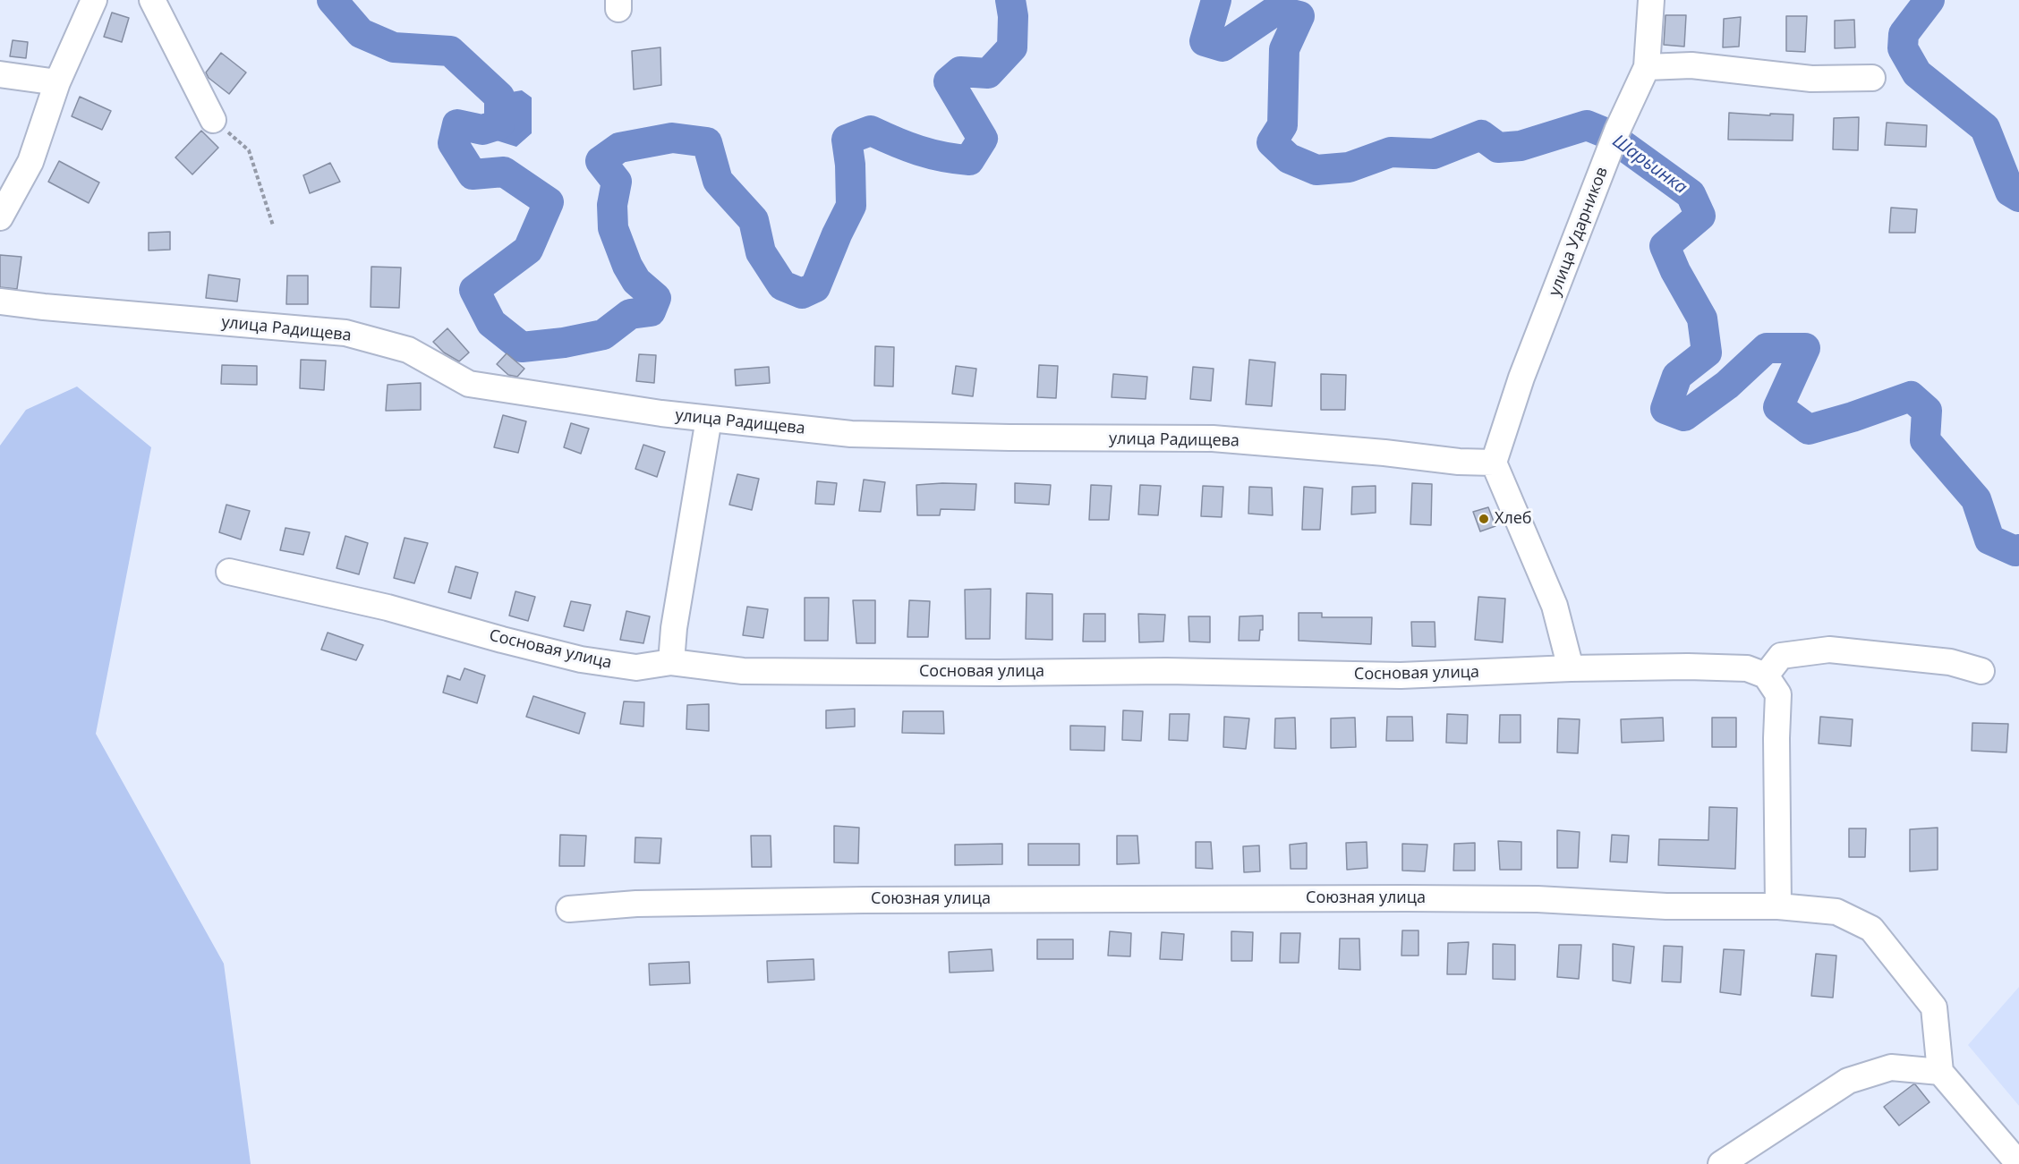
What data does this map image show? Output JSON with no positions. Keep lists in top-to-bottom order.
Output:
{
  "streets": {
    "street": [
      "улица Ударников",
      "улица Радищева",
      "Сосновая улица",
      "Союзная улица"
    ]
  },
  "crossings": [
    ["улица Ударников", "улица Радищева"]
  ],
  "water": ["Шарьинка"],
  "places": ["Хлеб"]
}
